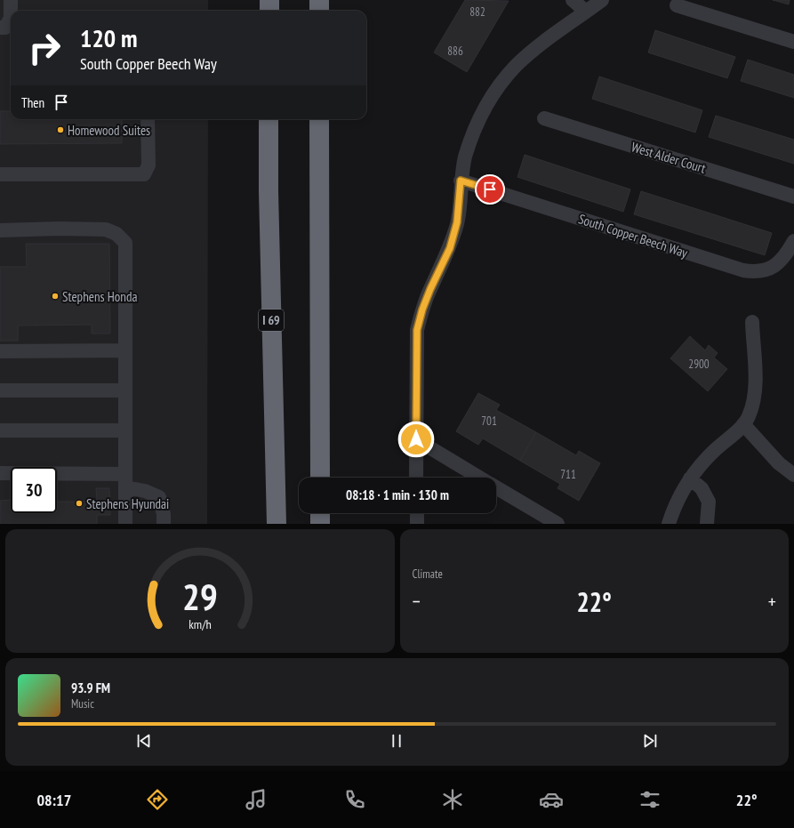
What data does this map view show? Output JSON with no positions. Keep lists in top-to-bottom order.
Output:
{
  "streets": {
    "highway": ["I 69"],
    "street": ["West Alder Court", "South Copper Beech Way"]
  },
  "places": ["Homewood Suites", "Stephens Honda", "Stephens Hyundai"],
  "house_numbers": [
    "882",
    "886",
    "2900",
    "701",
    "711"
  ],
  "page": {
    "turn": ["120 m", "South Copper Beech Way"],
    "then": "Then",
    "limit": "30",
    "trip": "08:18 · 1 min · 130 m",
    "tile": "Climate",
    "heat": ["−", "22°", "+"],
    "song": ["93.9 FM", "Music"],
    "tabs": ["08:17", "22°"],
    "gauge": ["29", "km/h"]
  }
}
